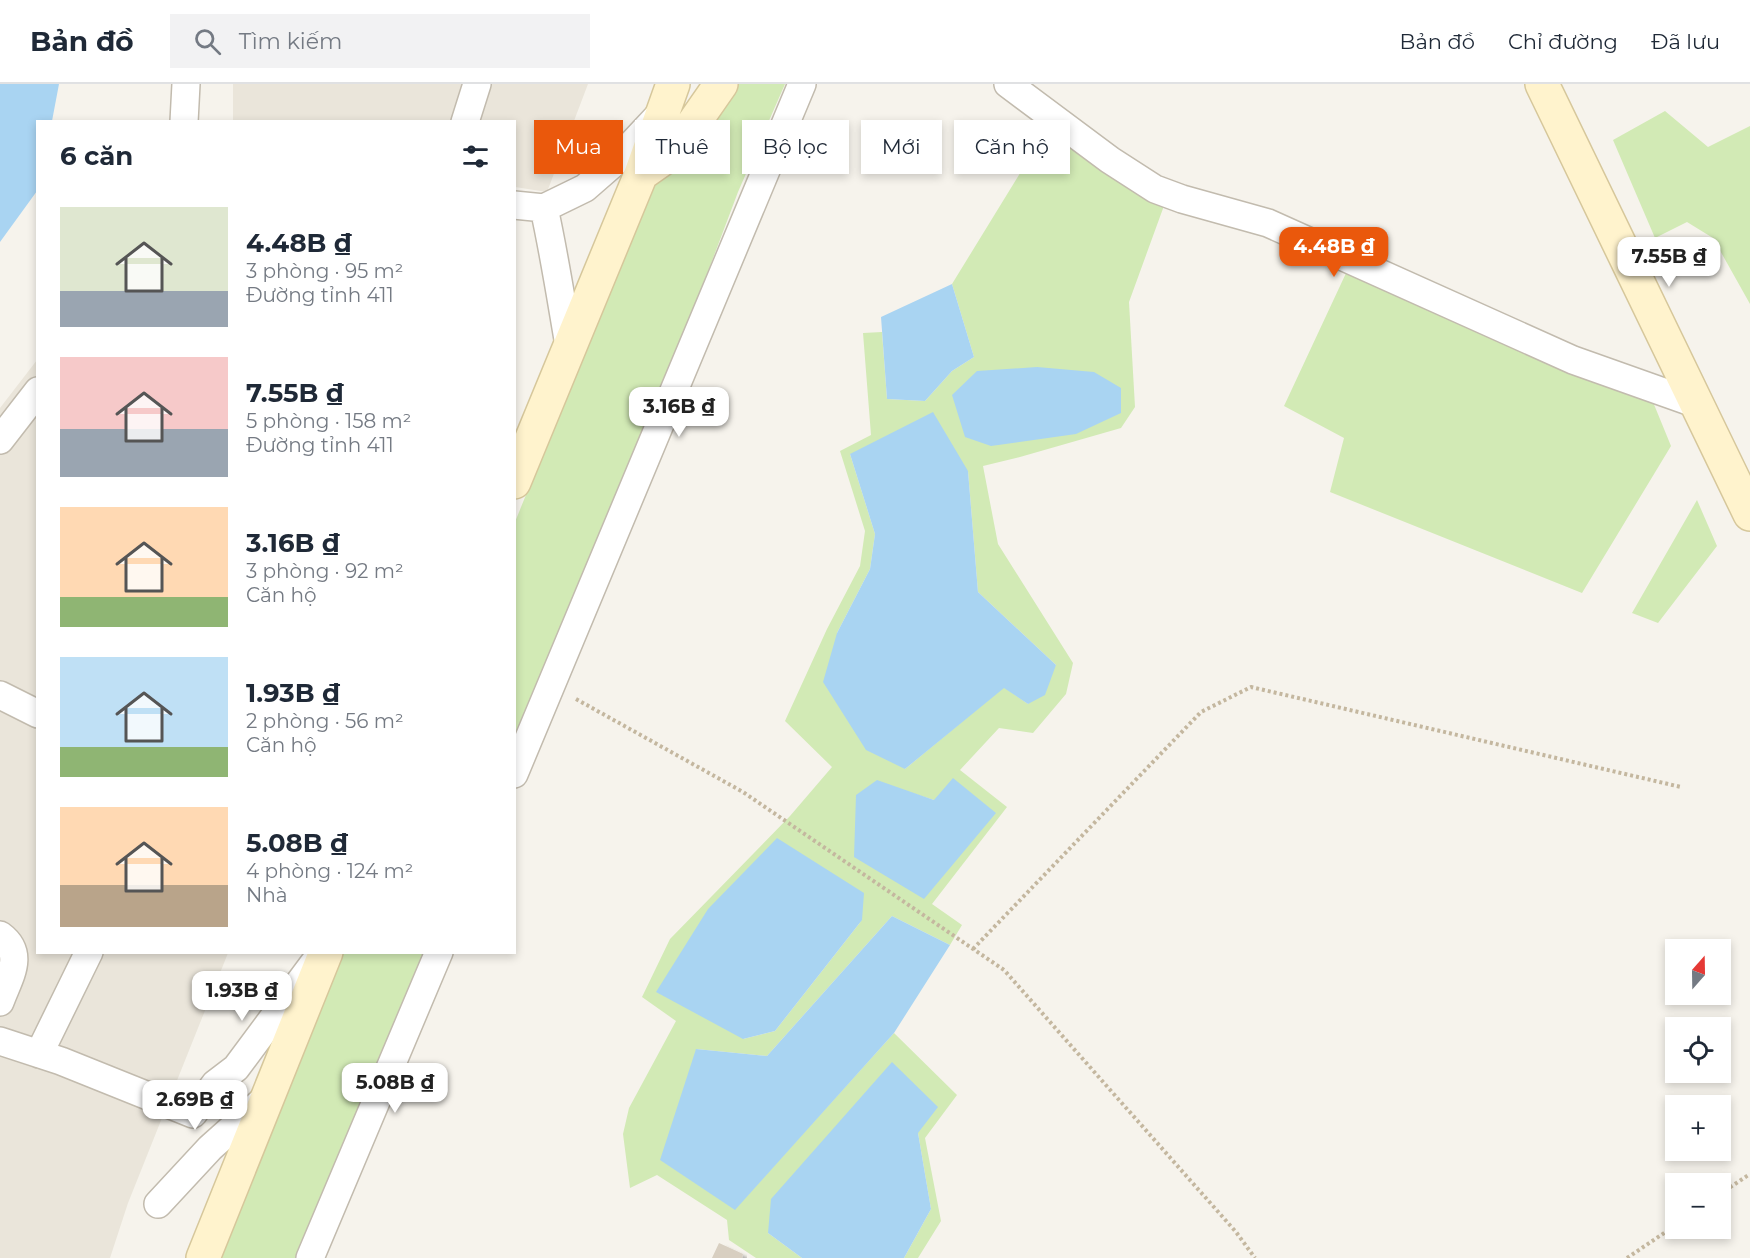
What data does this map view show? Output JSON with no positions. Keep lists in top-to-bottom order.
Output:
{
  "north": "top",
  "page": {
    "header": "Bản đồ",
    "search": "Tìm kiếm",
    "nav": ["Bản đồ", "Chỉ đường", "Đã lưu"],
    "chip": [
      "Mua",
      "Thuê",
      "Bộ lọc",
      "Mới",
      "Căn hộ"
    ],
    "heading": "6 căn",
    "list": [
      {
        "name": "4.48B ₫",
        "note": "3 phòng · 95 m² · Đường tỉnh 411"
      },
      {
        "name": "7.55B ₫",
        "note": "5 phòng · 158 m² · Đường tỉnh 411"
      },
      {
        "name": "3.16B ₫",
        "note": "3 phòng · 92 m² · Căn hộ"
      },
      {
        "name": "1.93B ₫",
        "note": "2 phòng · 56 m² · Căn hộ"
      },
      {
        "name": "5.08B ₫",
        "note": "4 phòng · 124 m² · Nhà"
      }
    ],
    "price": [
      "4.48B ₫",
      "7.55B ₫",
      "3.16B ₫",
      "1.93B ₫",
      "5.08B ₫",
      "2.69B ₫"
    ],
    "map_buttons": ["+", "−"]
  }
}
